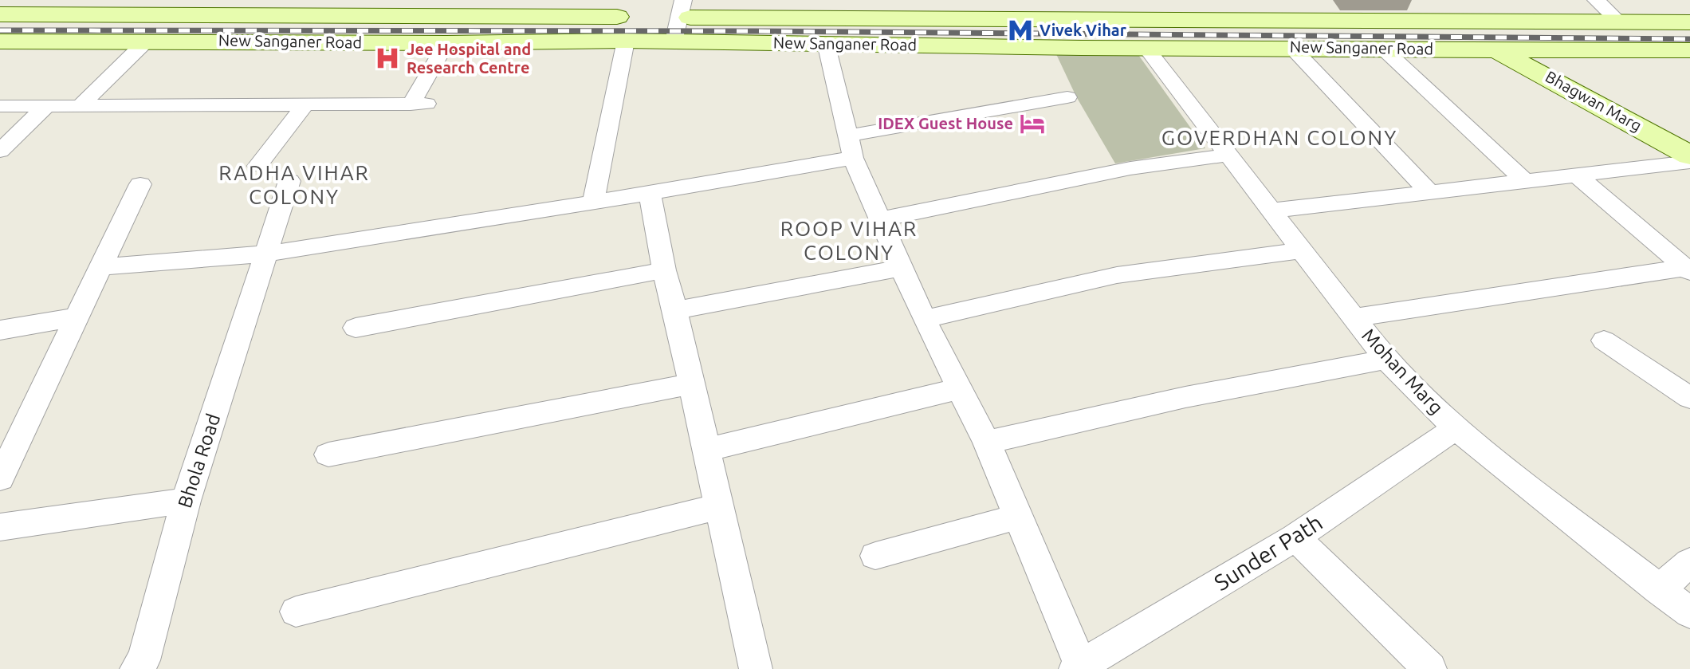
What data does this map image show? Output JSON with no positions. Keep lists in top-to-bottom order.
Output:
{
  "streets": {
    "main road": ["New Sanganer Road", "Bhagwan Marg"],
    "street": ["Mohan Marg", "Bhola Road", "Sunder Path"]
  },
  "crossings": [
    ["New Sanganer Road", "Bhagwan Marg"],
    ["New Sanganer Road", "Mohan Marg"],
    ["Mohan Marg", "Sunder Path"]
  ],
  "districts": ["GOVERDHAN COLONY", "RADHA VIHAR COLONY", "ROOP VIHAR COLONY"],
  "places": {
    "metro station": ["Vivek Vihar"],
    "hospital": ["Jee Hospital and Research Centre"],
    "hotel": ["IDEX Guest House"]
  }
}
